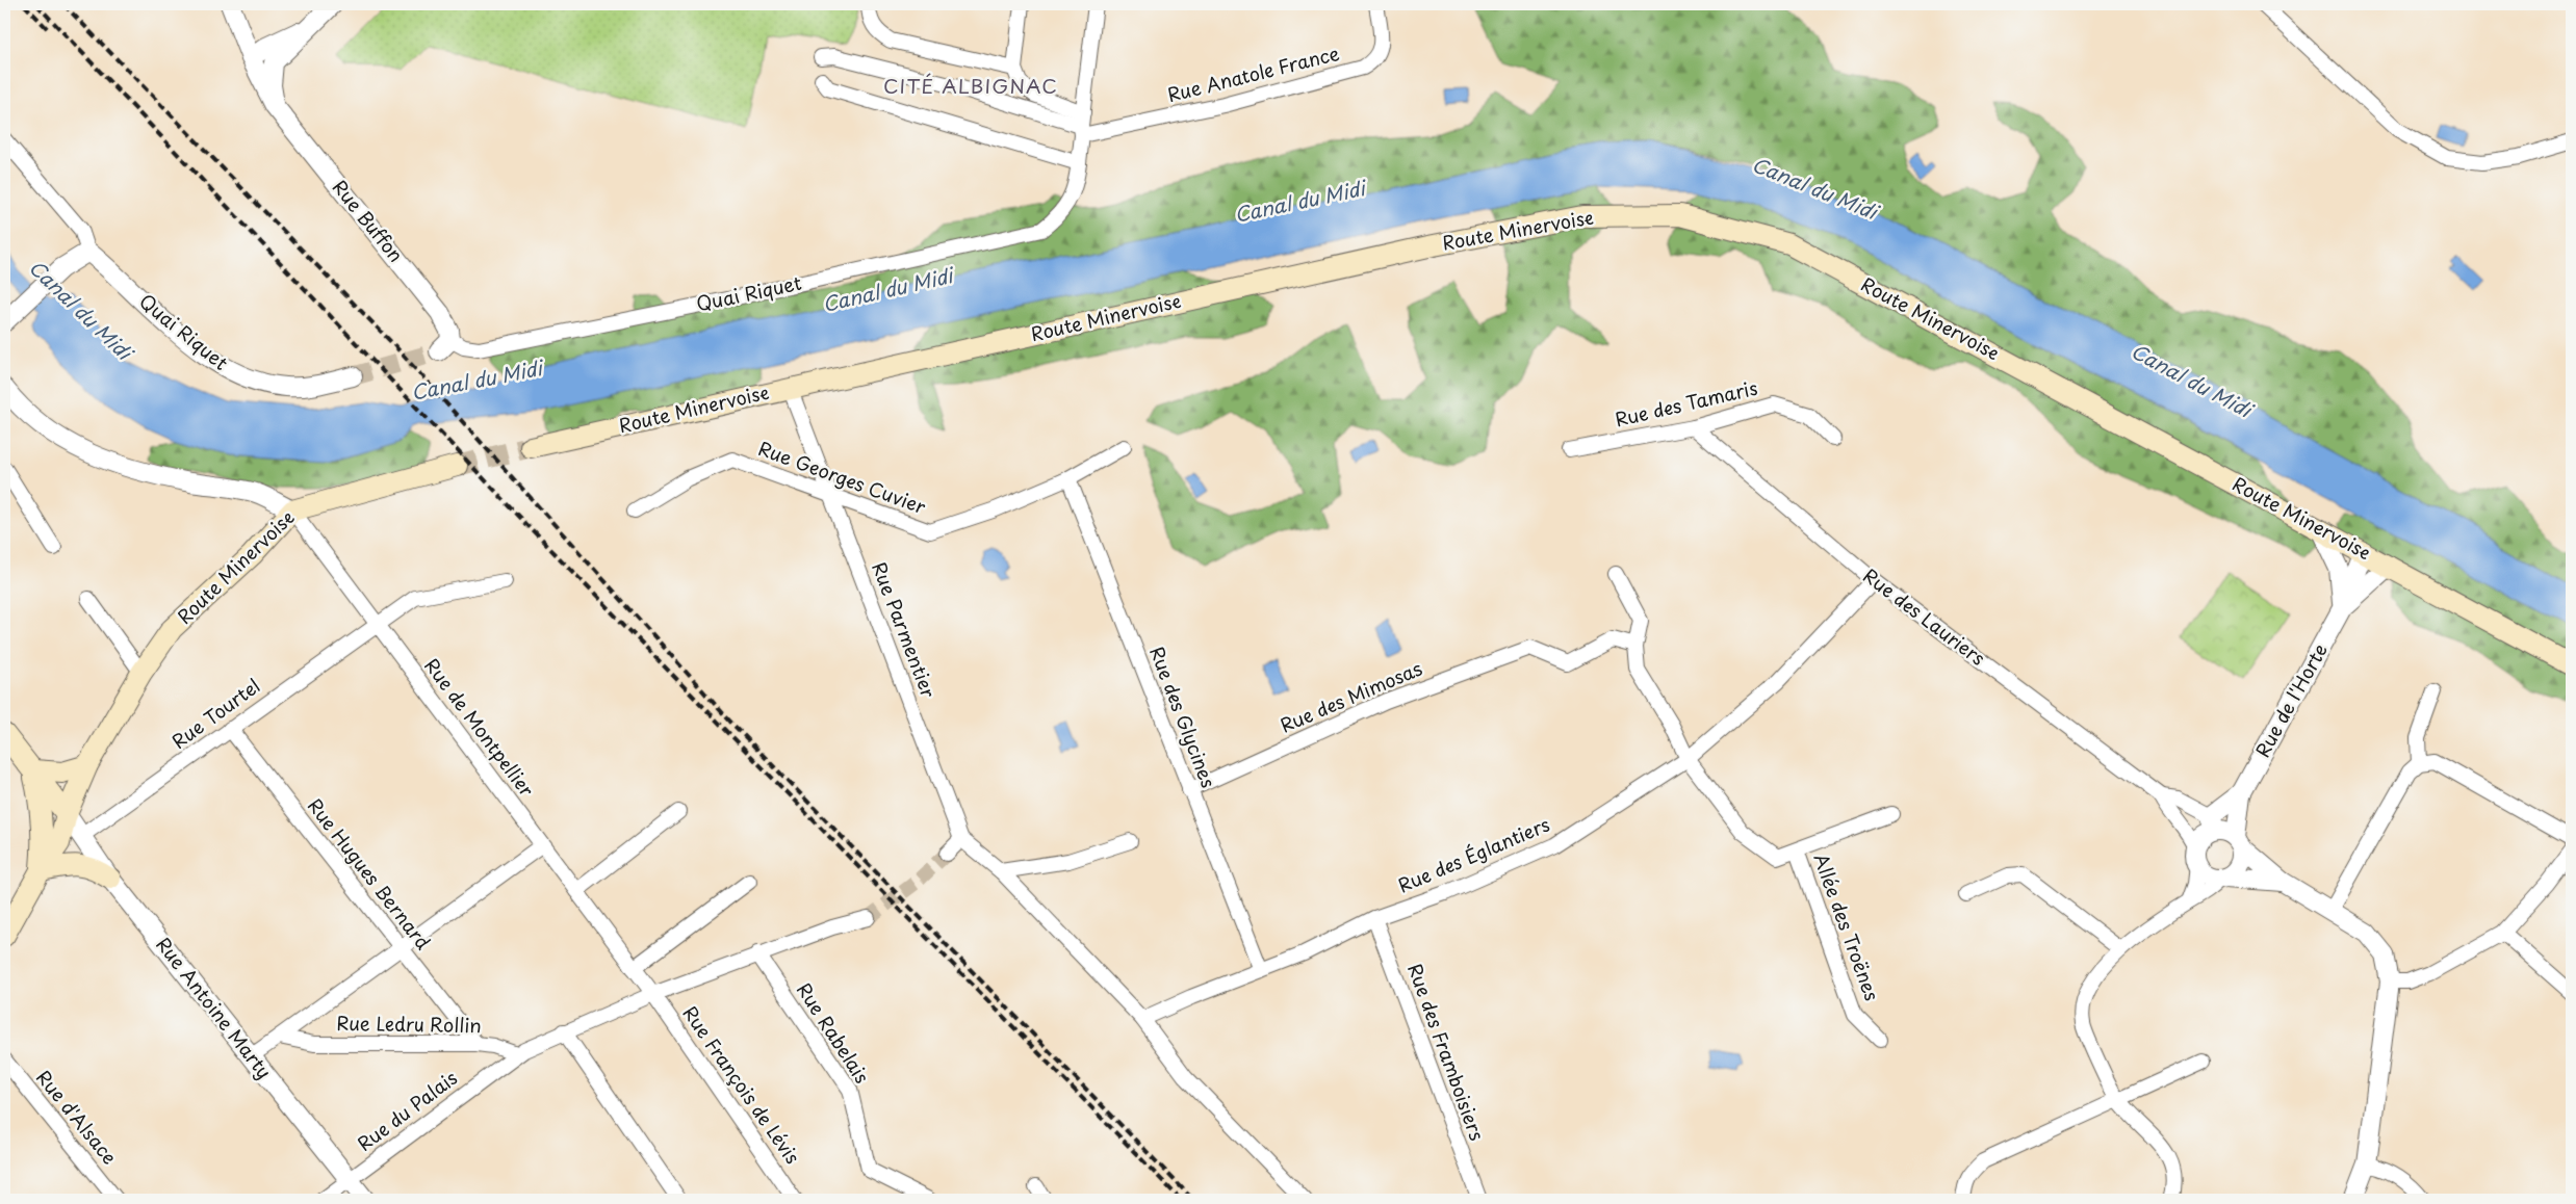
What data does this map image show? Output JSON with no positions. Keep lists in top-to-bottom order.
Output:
{
  "streets": {
    "main road": ["Route Minervoise"],
    "street": [
      "Rue Anatole France",
      "Rue Buffon",
      "Quai Riquet",
      "Rue des Tamaris",
      "Rue Georges Cuvier",
      "Rue des Lauriers",
      "Rue Parmentier",
      "Rue des Mimosas",
      "Rue de l'Horte",
      "Rue Tourtel",
      "Rue des Glycines",
      "Rue de Montpellier",
      "Rue des Églantiers",
      "Rue Hugues Bernard",
      "Allée des Troënes",
      "Rue Antoine Marty",
      "Rue Ledru Rollin",
      "Rue Rabelais",
      "Rue des Framboisiers",
      "Rue François de Lévis",
      "Rue du Palais",
      "Rue d'Alsace"
    ]
  },
  "crossings": [
    ["Rue Buffon", "Quai Riquet"],
    ["Route Minervoise", "Rue Parmentier"],
    ["Route Minervoise", "Rue de l'Horte"],
    ["Route Minervoise", "Rue de Montpellier"],
    ["Route Minervoise", "Rue Antoine Marty"],
    ["Rue des Tamaris", "Rue des Lauriers"],
    ["Rue Georges Cuvier", "Rue Parmentier"],
    ["Rue Georges Cuvier", "Rue des Glycines"],
    ["Rue des Lauriers", "Rue de l'Horte"],
    ["Rue des Lauriers", "Rue des Églantiers"],
    ["Rue Parmentier", "Rue des Églantiers"],
    ["Rue des Mimosas", "Rue des Glycines"],
    ["Rue Tourtel", "Rue de Montpellier"],
    ["Rue Tourtel", "Rue Hugues Bernard"],
    ["Rue Tourtel", "Rue Antoine Marty"],
    ["Rue des Glycines", "Rue des Églantiers"],
    ["Rue de Montpellier", "Rue François de Lévis"],
    ["Rue des Églantiers", "Rue des Framboisiers"],
    ["Rue Hugues Bernard", "Rue Ledru Rollin"],
    ["Rue Antoine Marty", "Rue du Palais"],
    ["Rue Ledru Rollin", "Rue du Palais"]
  ],
  "districts": ["CITÉ ALBIGNAC"],
  "water": ["Canal du Midi"]
}
